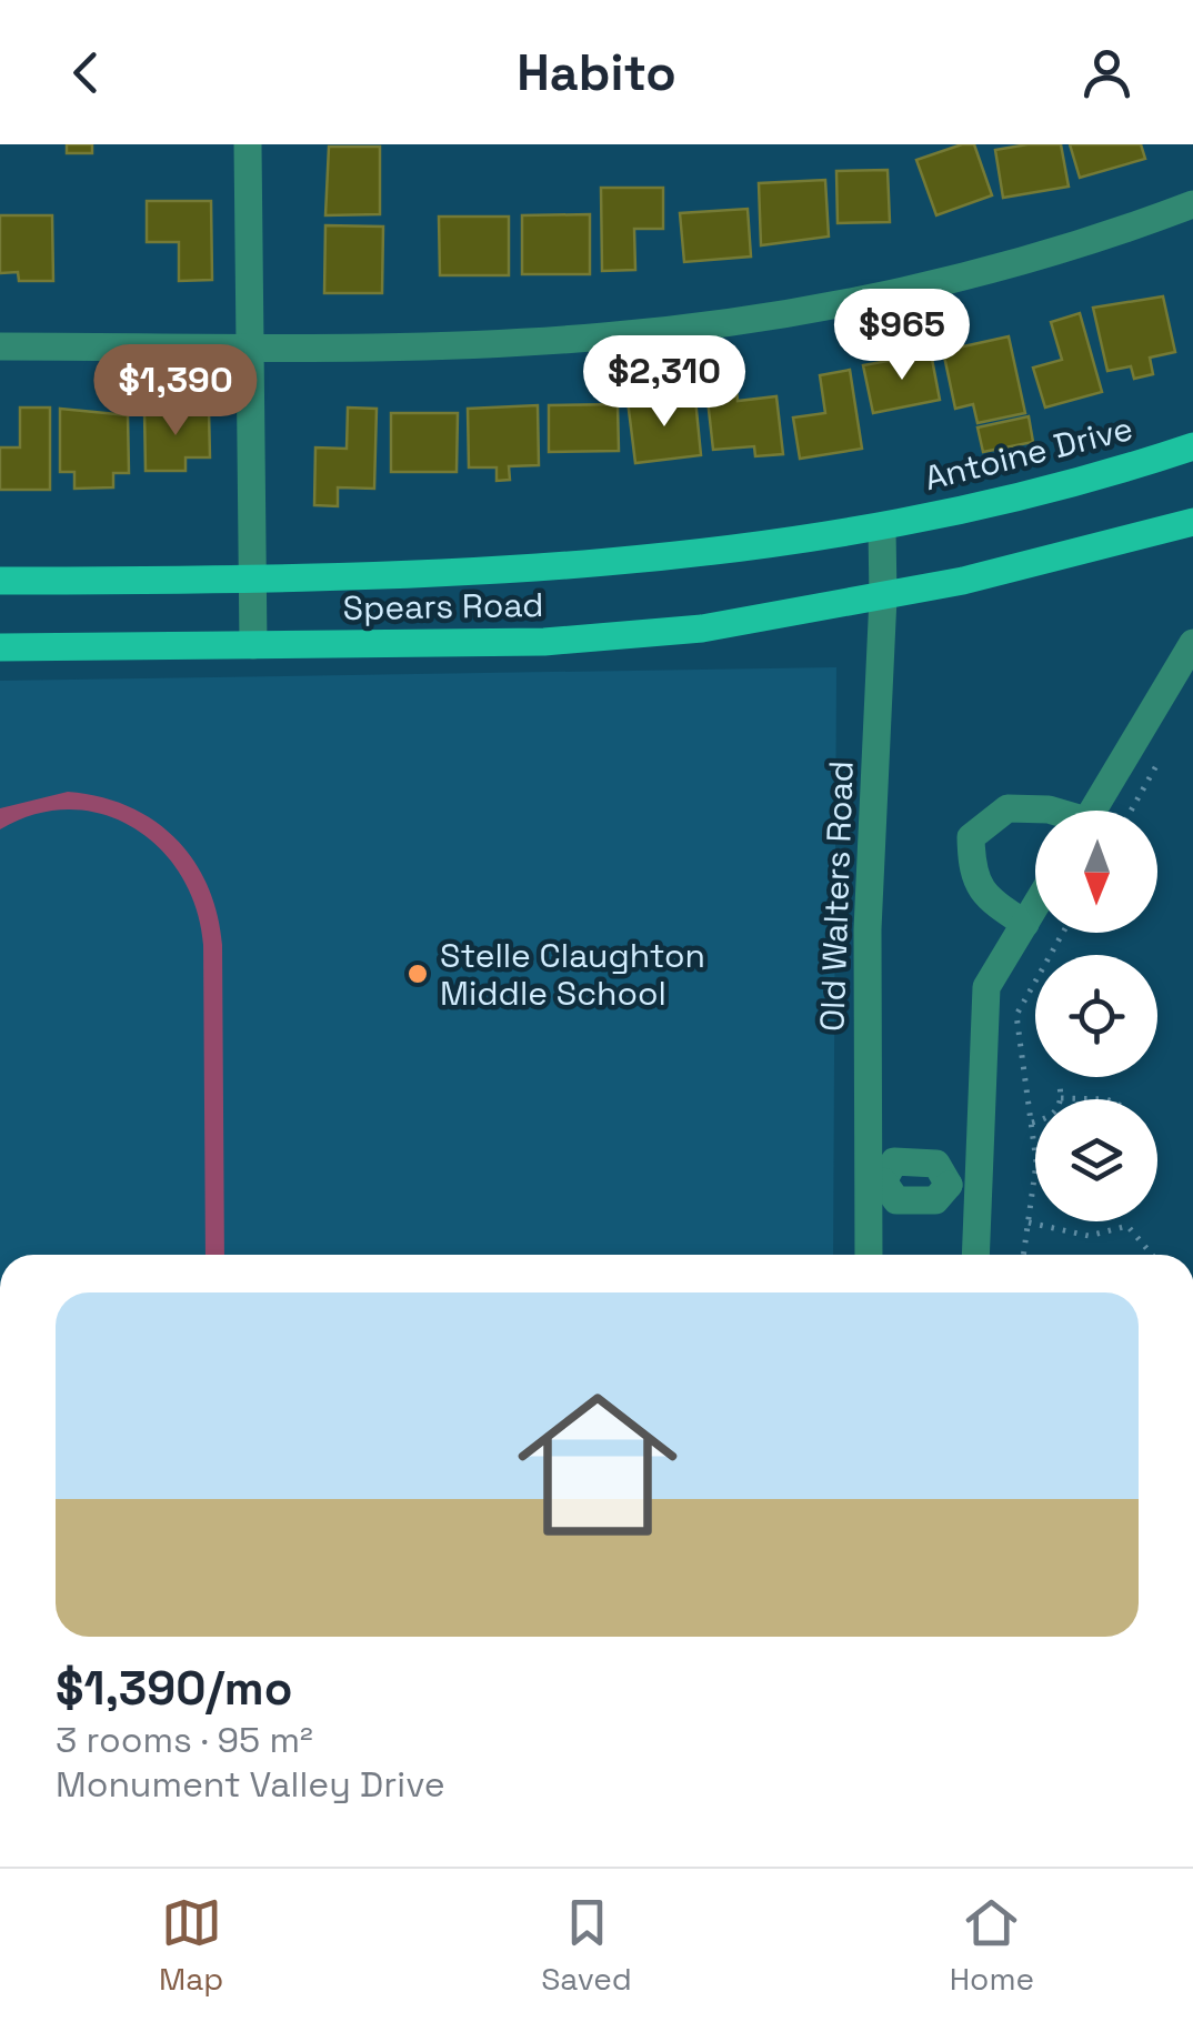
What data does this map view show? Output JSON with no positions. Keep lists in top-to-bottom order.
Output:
{
  "streets": {
    "main road": ["Antoine Drive", "Spears Road"],
    "street": ["Old Walters Road"]
  },
  "crossings": [
    ["Antoine Drive", "Spears Road"],
    ["Antoine Drive", "Old Walters Road"],
    ["Spears Road", "Old Walters Road"]
  ],
  "places": ["Stelle Claughton Middle School"],
  "north": "bottom",
  "page": {
    "header": "Habito",
    "price": ["$965", "$2,310", "$1,390"],
    "list": [
      {
        "name": "$1,390/mo",
        "note": "3 rooms · 95 m² · Monument Valley Drive"
      }
    ],
    "tabs": ["Map", "Saved", "Home"]
  }
}
